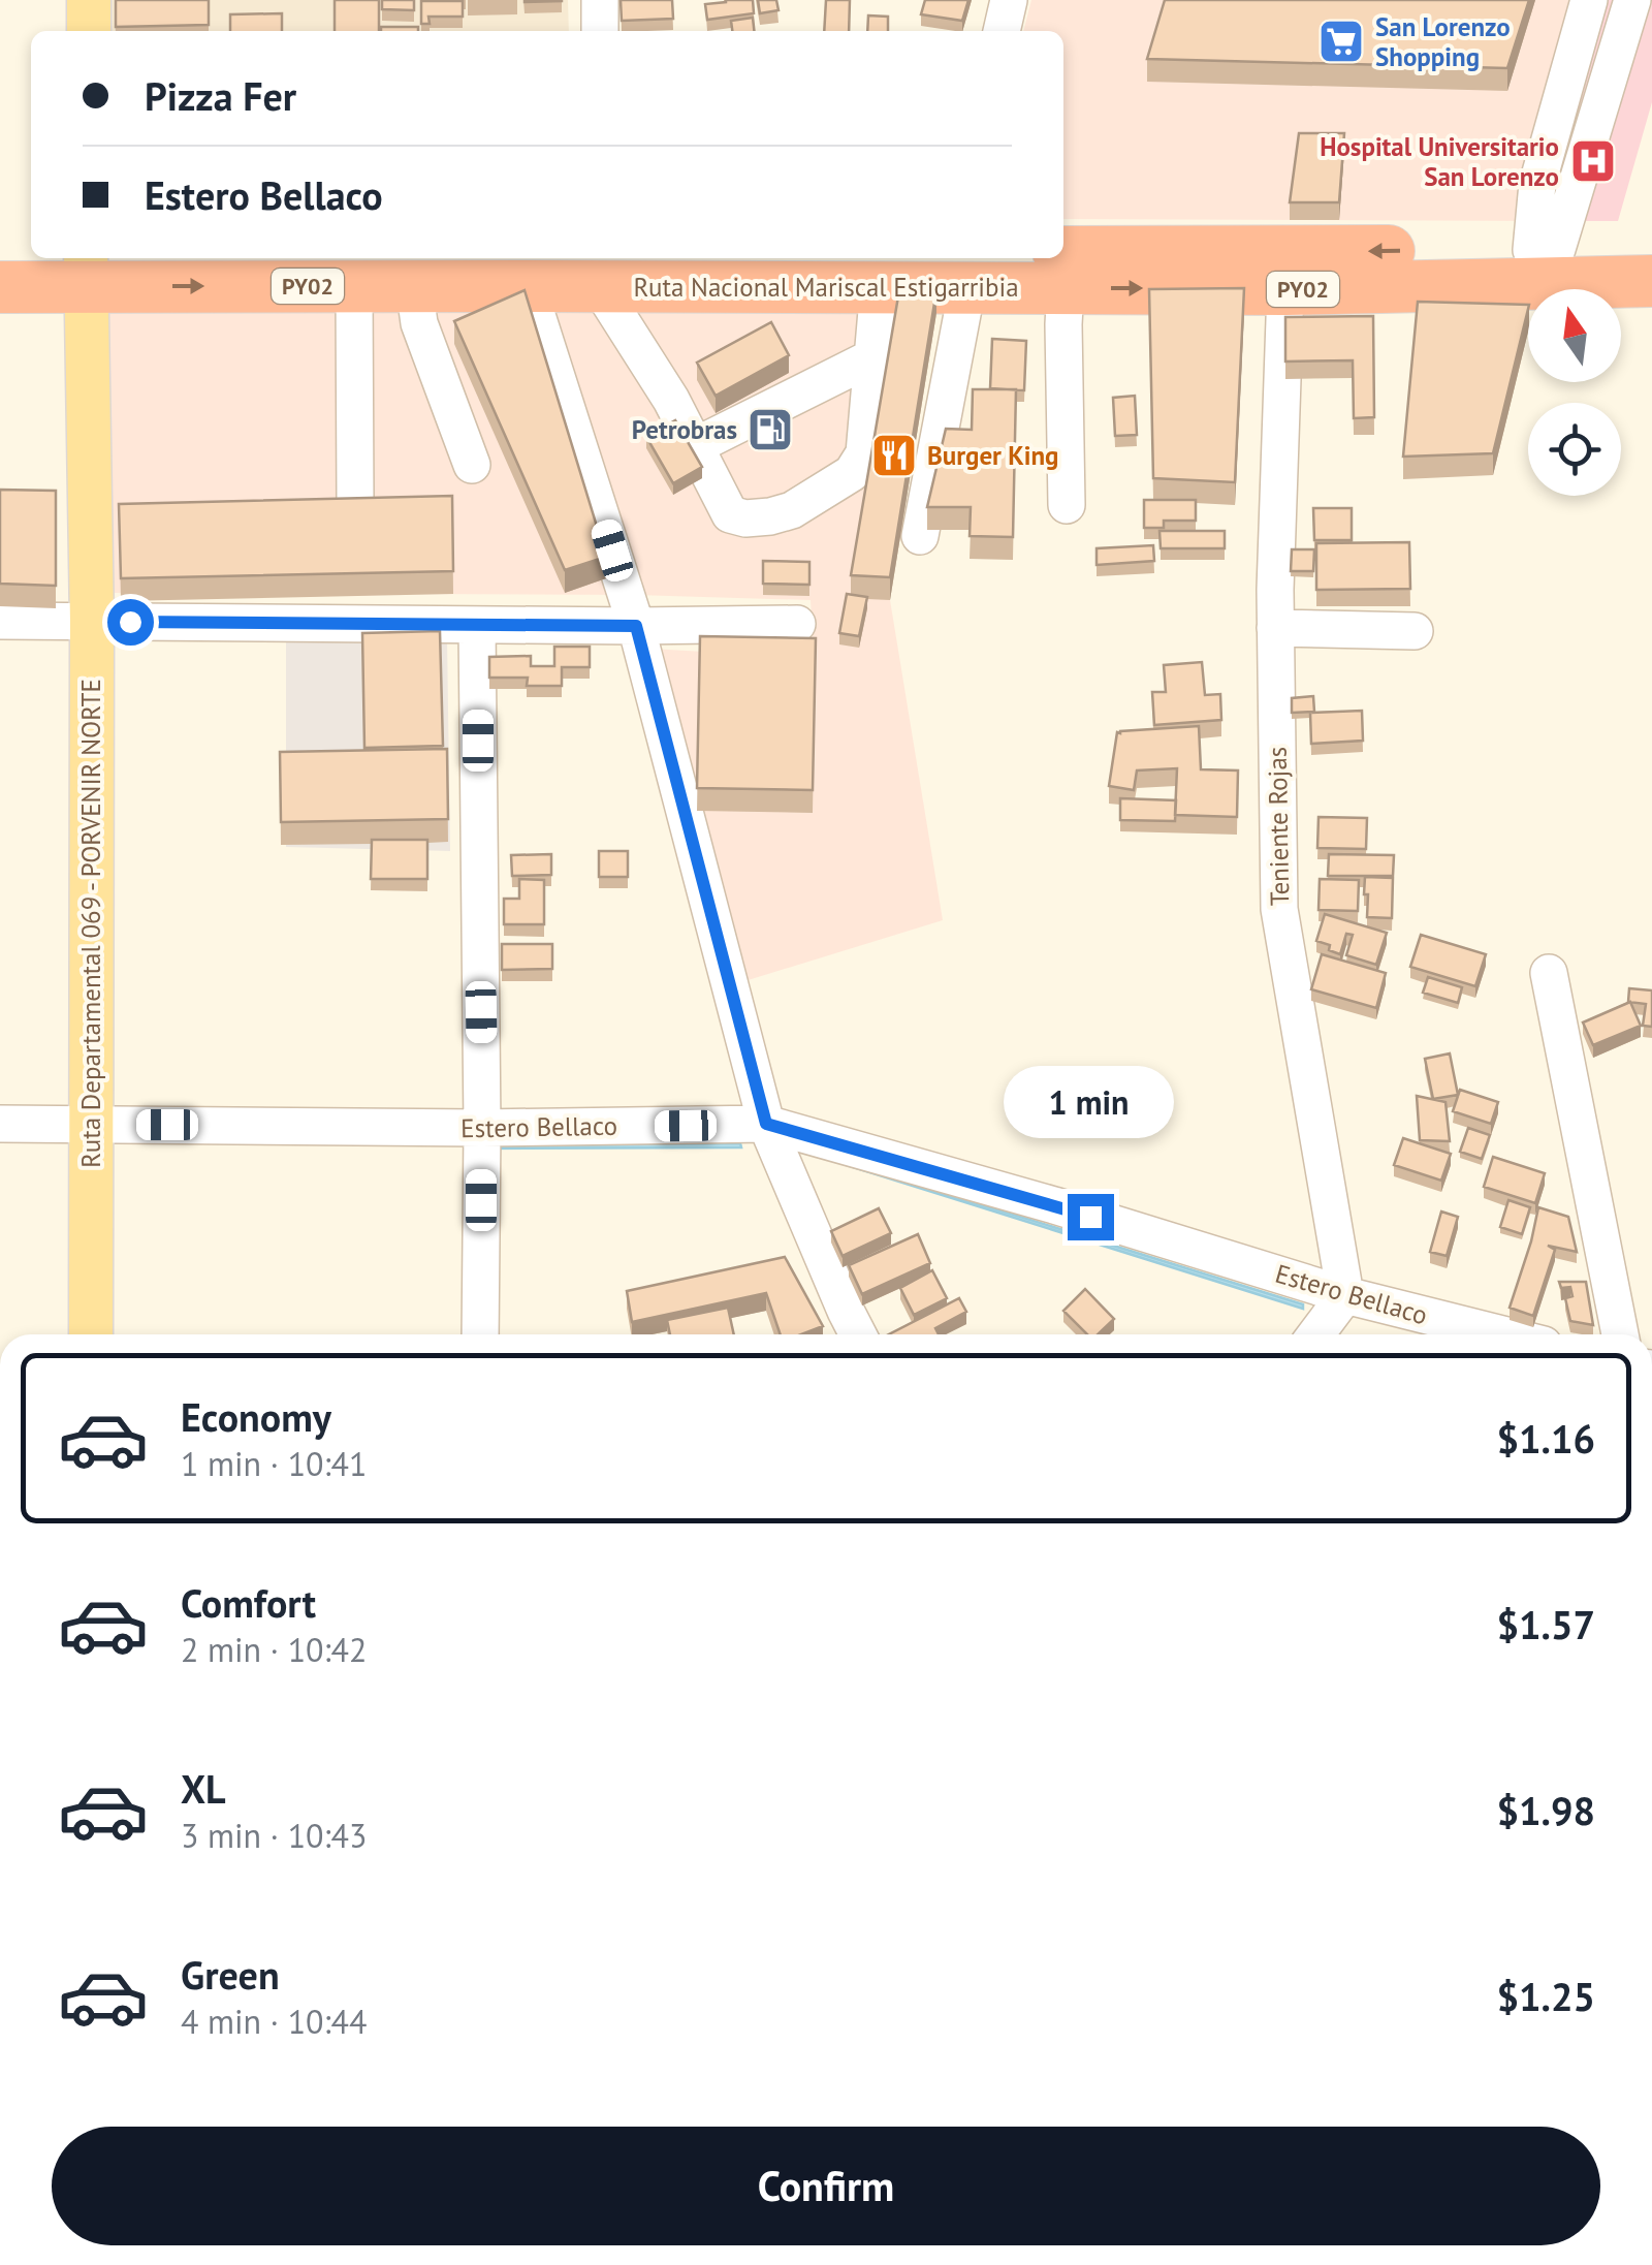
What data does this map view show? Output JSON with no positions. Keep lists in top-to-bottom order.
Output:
{
  "streets": {
    "highway": ["PY02", "Ruta Nacional Mariscal Estigarribia"],
    "main road": ["Ruta Departamental 069 - PORVENIR NORTE"],
    "street": ["Teniente Rojas", "Estero Bellaco"]
  },
  "crossings": [
    ["Ruta Nacional Mariscal Estigarribia", "Teniente Rojas"],
    ["Ruta Nacional Mariscal Estigarribia", "Ruta Departamental 069 - PORVENIR NORTE"],
    ["Teniente Rojas", "Estero Bellaco"],
    ["Ruta Departamental 069 - PORVENIR NORTE", "Estero Bellaco"]
  ],
  "places": {
    "supermarket": ["San Lorenzo Shopping"],
    "hospital": ["Hospital Universitario San Lorenzo"],
    "fuel station": ["Petrobras"],
    "restaurant": ["Burger King"]
  },
  "north": "top",
  "page": {
    "banner": ["Pizza Fer", "Estero Bellaco"],
    "bubble": "1 min",
    "list": [
      {
        "name": "Economy",
        "note": "1 min · 10:41",
        "value": "$1.16"
      },
      {
        "name": "Comfort",
        "note": "2 min · 10:42",
        "value": "$1.57"
      },
      {
        "name": "XL",
        "note": "3 min · 10:43",
        "value": "$1.98"
      },
      {
        "name": "Green",
        "note": "4 min · 10:44",
        "value": "$1.25"
      }
    ],
    "buttons": "Confirm"
  }
}
